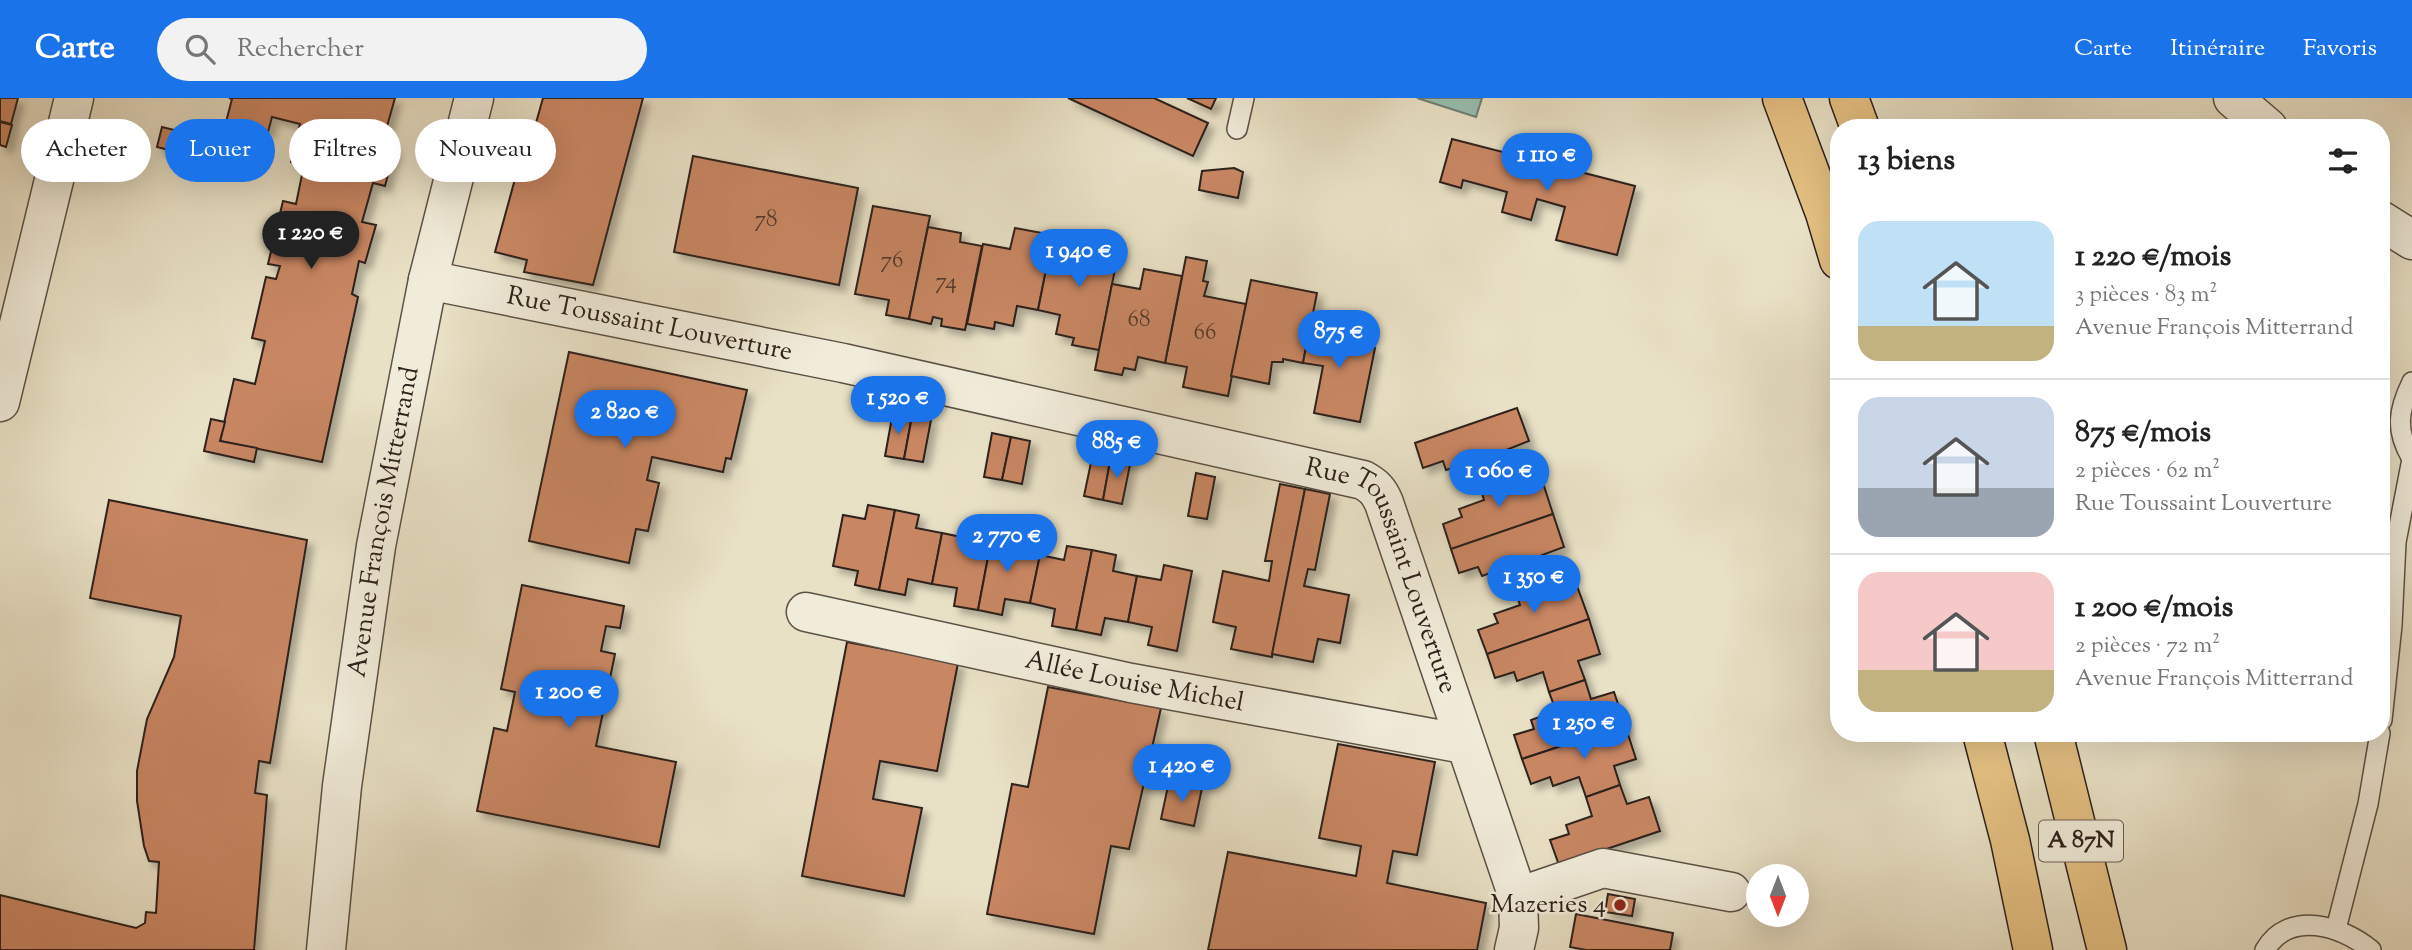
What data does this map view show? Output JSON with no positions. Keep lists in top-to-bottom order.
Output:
{
  "streets": {
    "highway": ["A 87N"],
    "street": ["Rue Toussaint Louverture", "Avenue François Mitterrand", "Allée Louise Michel"]
  },
  "crossings": [
    ["Rue Toussaint Louverture", "Avenue François Mitterrand"],
    ["Rue Toussaint Louverture", "Allée Louise Michel"]
  ],
  "places": ["Mazeries 4"],
  "house_numbers": [
    "78",
    "76",
    "74",
    "68",
    "66"
  ],
  "north": "bottom",
  "page": {
    "header": "Carte",
    "search": "Rechercher",
    "nav": ["Carte", "Itinéraire", "Favoris"],
    "chip": [
      "Acheter",
      "Louer",
      "Filtres",
      "Nouveau"
    ],
    "heading": "13 biens",
    "price": [
      "1 110 €",
      "1 220 €",
      "1 940 €",
      "875 €",
      "1 520 €",
      "2 820 €",
      "885 €",
      "1 060 €",
      "2 770 €",
      "1 350 €",
      "1 200 €",
      "1 250 €",
      "1 420 €"
    ],
    "list": [
      {
        "name": "1 220 €/mois",
        "note": "3 pièces · 83 m² · Avenue François Mitterrand"
      },
      {
        "name": "875 €/mois",
        "note": "2 pièces · 62 m² · Rue Toussaint Louverture"
      },
      {
        "name": "1 200 €/mois",
        "note": "2 pièces · 72 m² · Avenue François Mitterrand"
      }
    ]
  }
}
